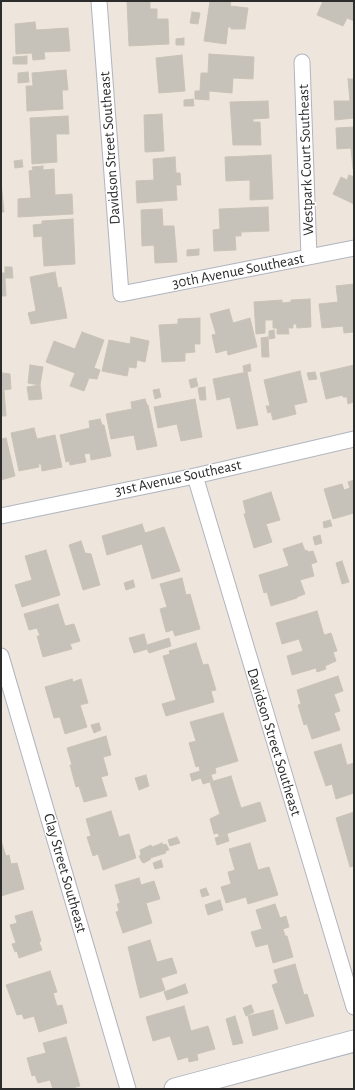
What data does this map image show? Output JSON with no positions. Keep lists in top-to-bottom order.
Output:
{
  "streets": {
    "street": [
      "Davidson Street Southeast",
      "Westpark Court Southeast",
      "30th Avenue Southeast",
      "31st Avenue Southeast",
      "Clay Street Southeast"
    ]
  },
  "crossings": [
    ["Davidson Street Southeast", "30th Avenue Southeast"],
    ["Davidson Street Southeast", "31st Avenue Southeast"],
    ["Westpark Court Southeast", "30th Avenue Southeast"]
  ]
}
